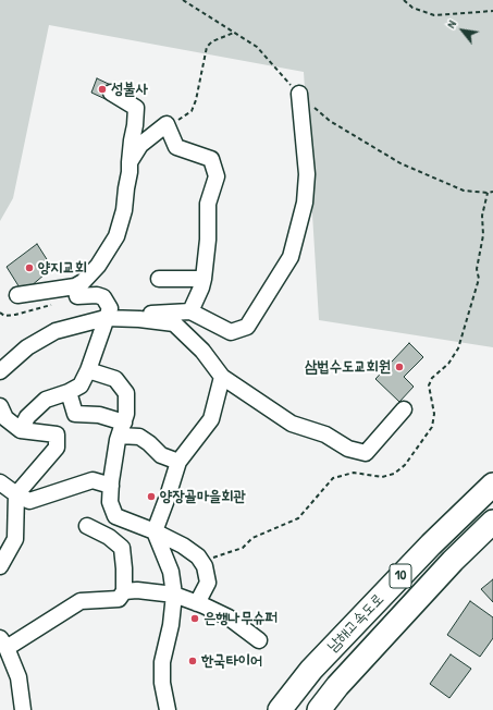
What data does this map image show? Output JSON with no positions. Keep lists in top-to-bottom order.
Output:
{
  "streets": {
    "highway": ["10", "남해고속도로"]
  },
  "places": [
    "성불사",
    "양지교회",
    "삼법수도교회원",
    "양장골마을회관",
    "은행나무슈퍼",
    "한국타이어"
  ],
  "north": "top left"
}
